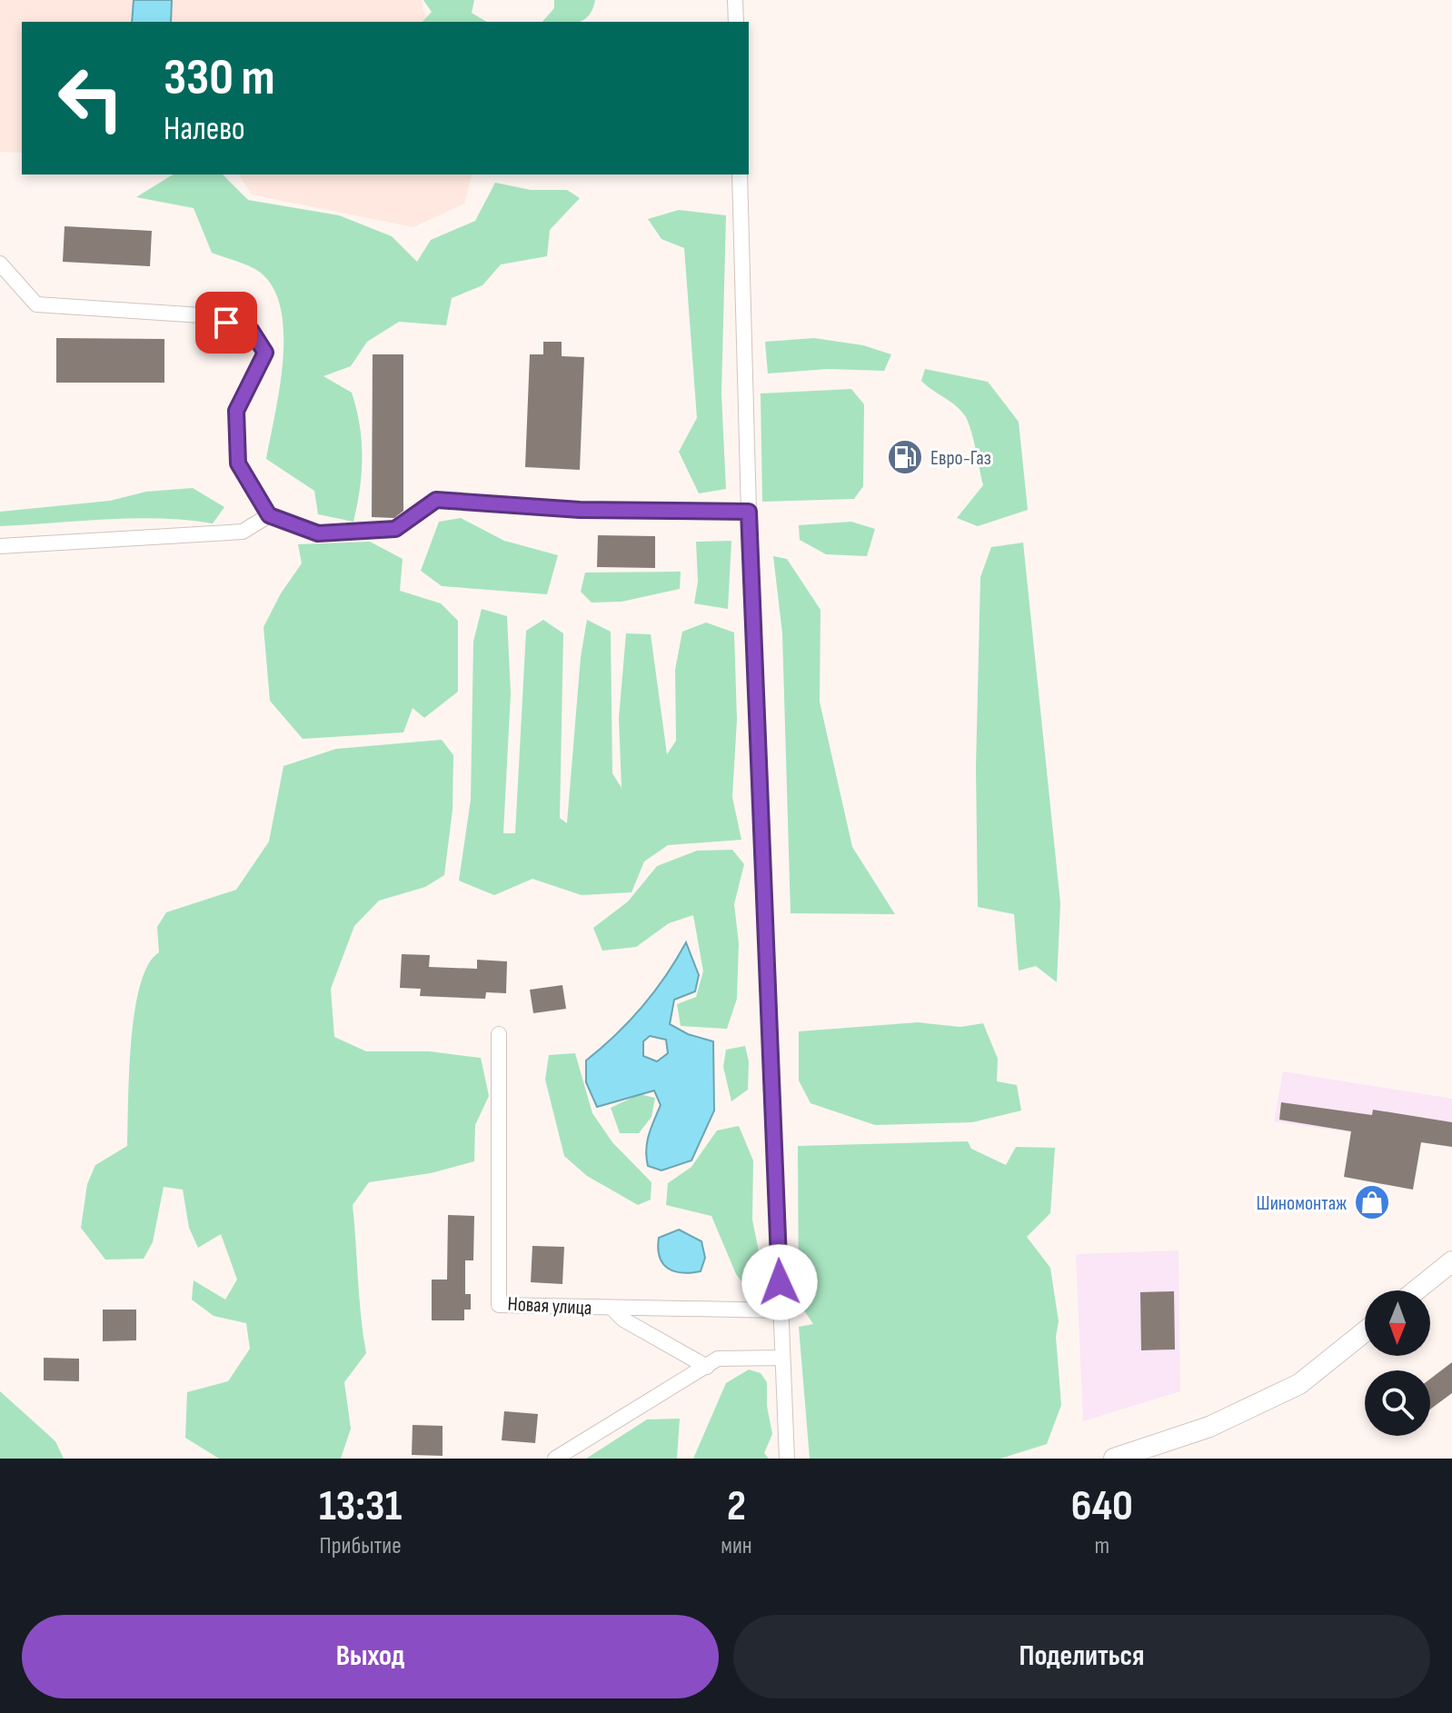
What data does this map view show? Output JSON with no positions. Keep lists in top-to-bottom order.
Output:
{
  "streets": {
    "street": ["Новая улица"]
  },
  "places": {
    "fuel station": ["Евро-Газ"],
    "shop": ["Шиномонтаж"]
  },
  "north": "bottom",
  "page": {
    "turn": ["330 m", "Налево"],
    "eta": [
      "13:31",
      "Прибытие",
      "2",
      "мин",
      "640",
      "m"
    ],
    "buttons": ["Выход", "Поделиться"]
  }
}
